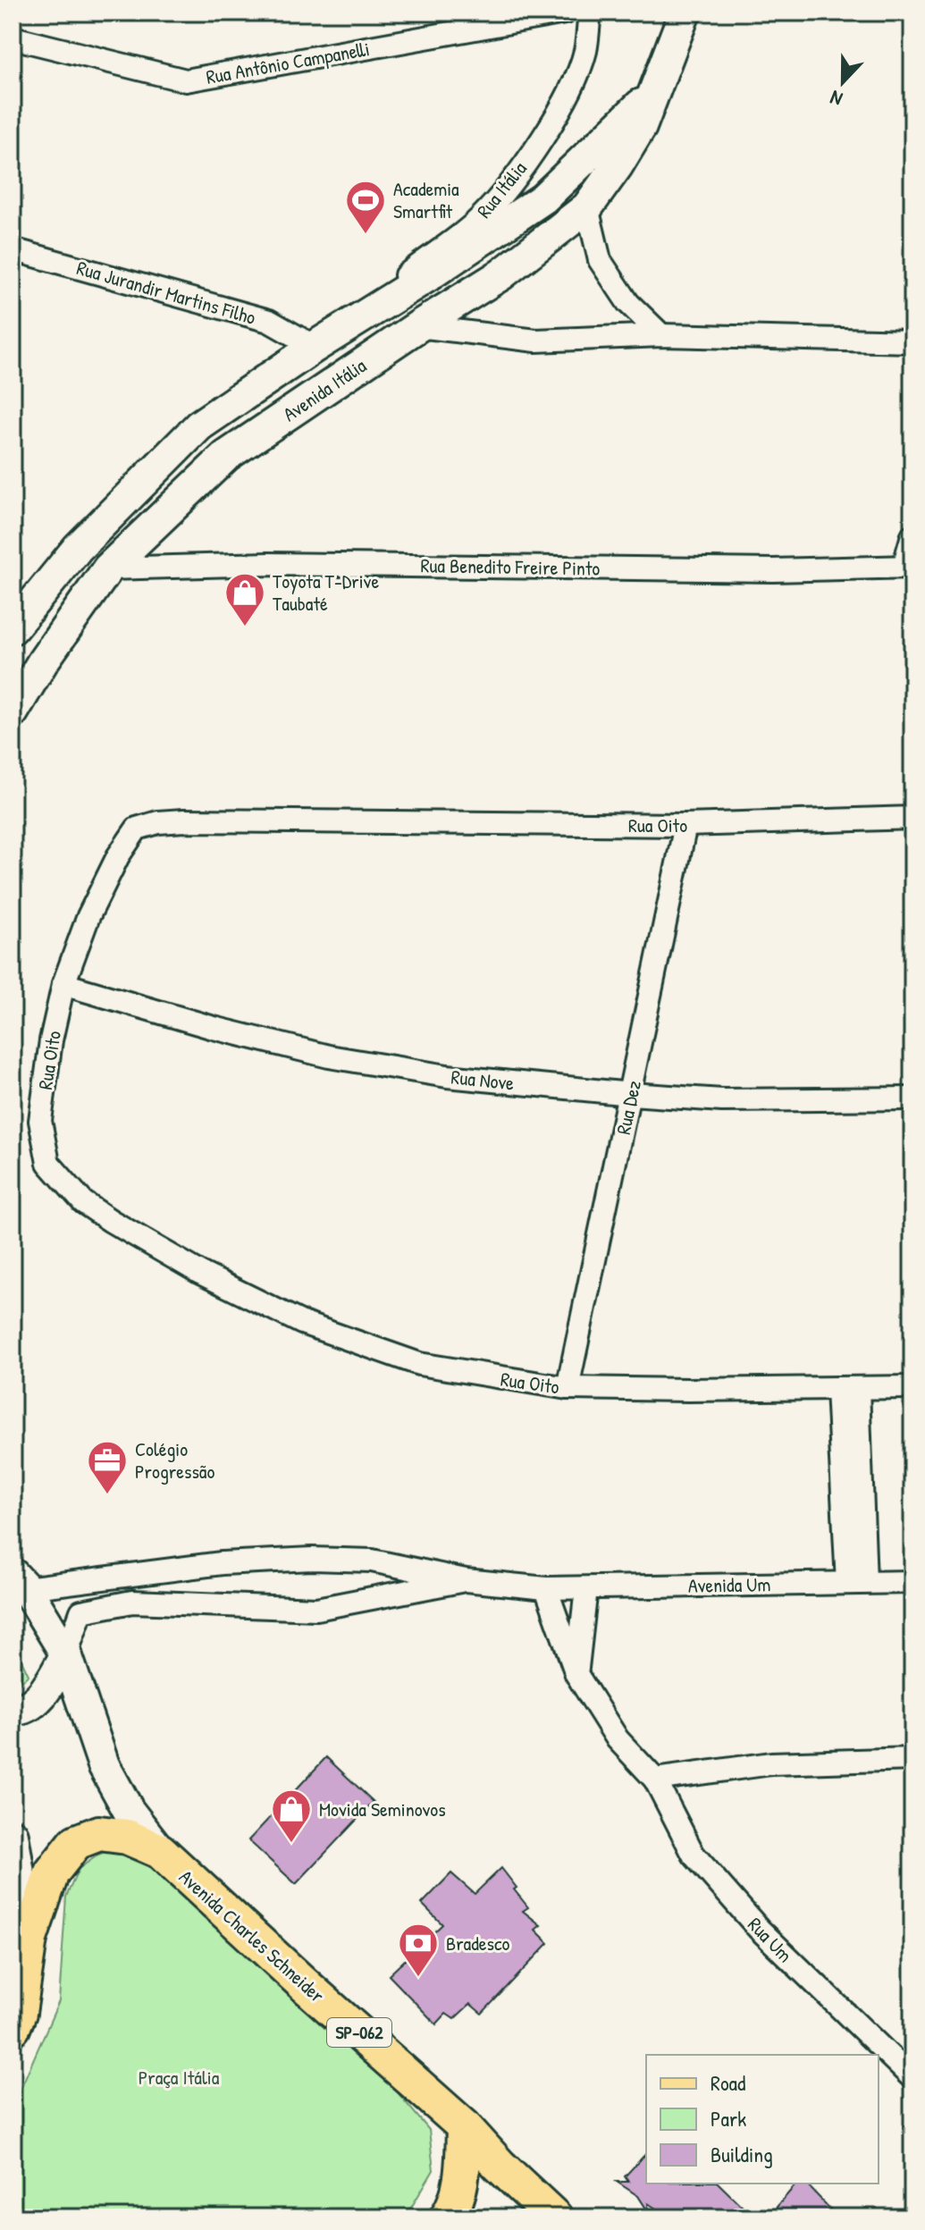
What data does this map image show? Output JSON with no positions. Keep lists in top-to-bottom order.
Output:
{
  "streets": {
    "main road": ["Avenida Itália", "Avenida Charles Schneider", "SP-062"],
    "street": [
      "Rua Antônio Campanelli",
      "Rua Itália",
      "Rua Jurandir Martins Filho",
      "Rua Benedito Freire Pinto",
      "Rua Oito",
      "Rua Nove",
      "Rua Dez",
      "Avenida Um",
      "Rua Um"
    ]
  },
  "crossings": [
    ["Rua Itália", "Rua Jurandir Martins Filho"],
    ["Rua Itália", "Avenida Itália"],
    ["Rua Jurandir Martins Filho", "Avenida Itália"],
    ["Avenida Itália", "Rua Benedito Freire Pinto"],
    ["Rua Oito", "Rua Nove"],
    ["Rua Oito", "Rua Dez"],
    ["Rua Nove", "Rua Dez"],
    ["Avenida Um", "Rua Um"]
  ],
  "parks": ["Praça Itália"],
  "places": {
    "sports": ["Academia Smartfit"],
    "shop": ["Toyota T-Drive Taubaté", "Movida Seminovos"],
    "office": ["Colégio Progressão"],
    "bank": ["Bradesco"]
  },
  "legend": ["Road", "Park", "Building"],
  "north": "bottom"
}
